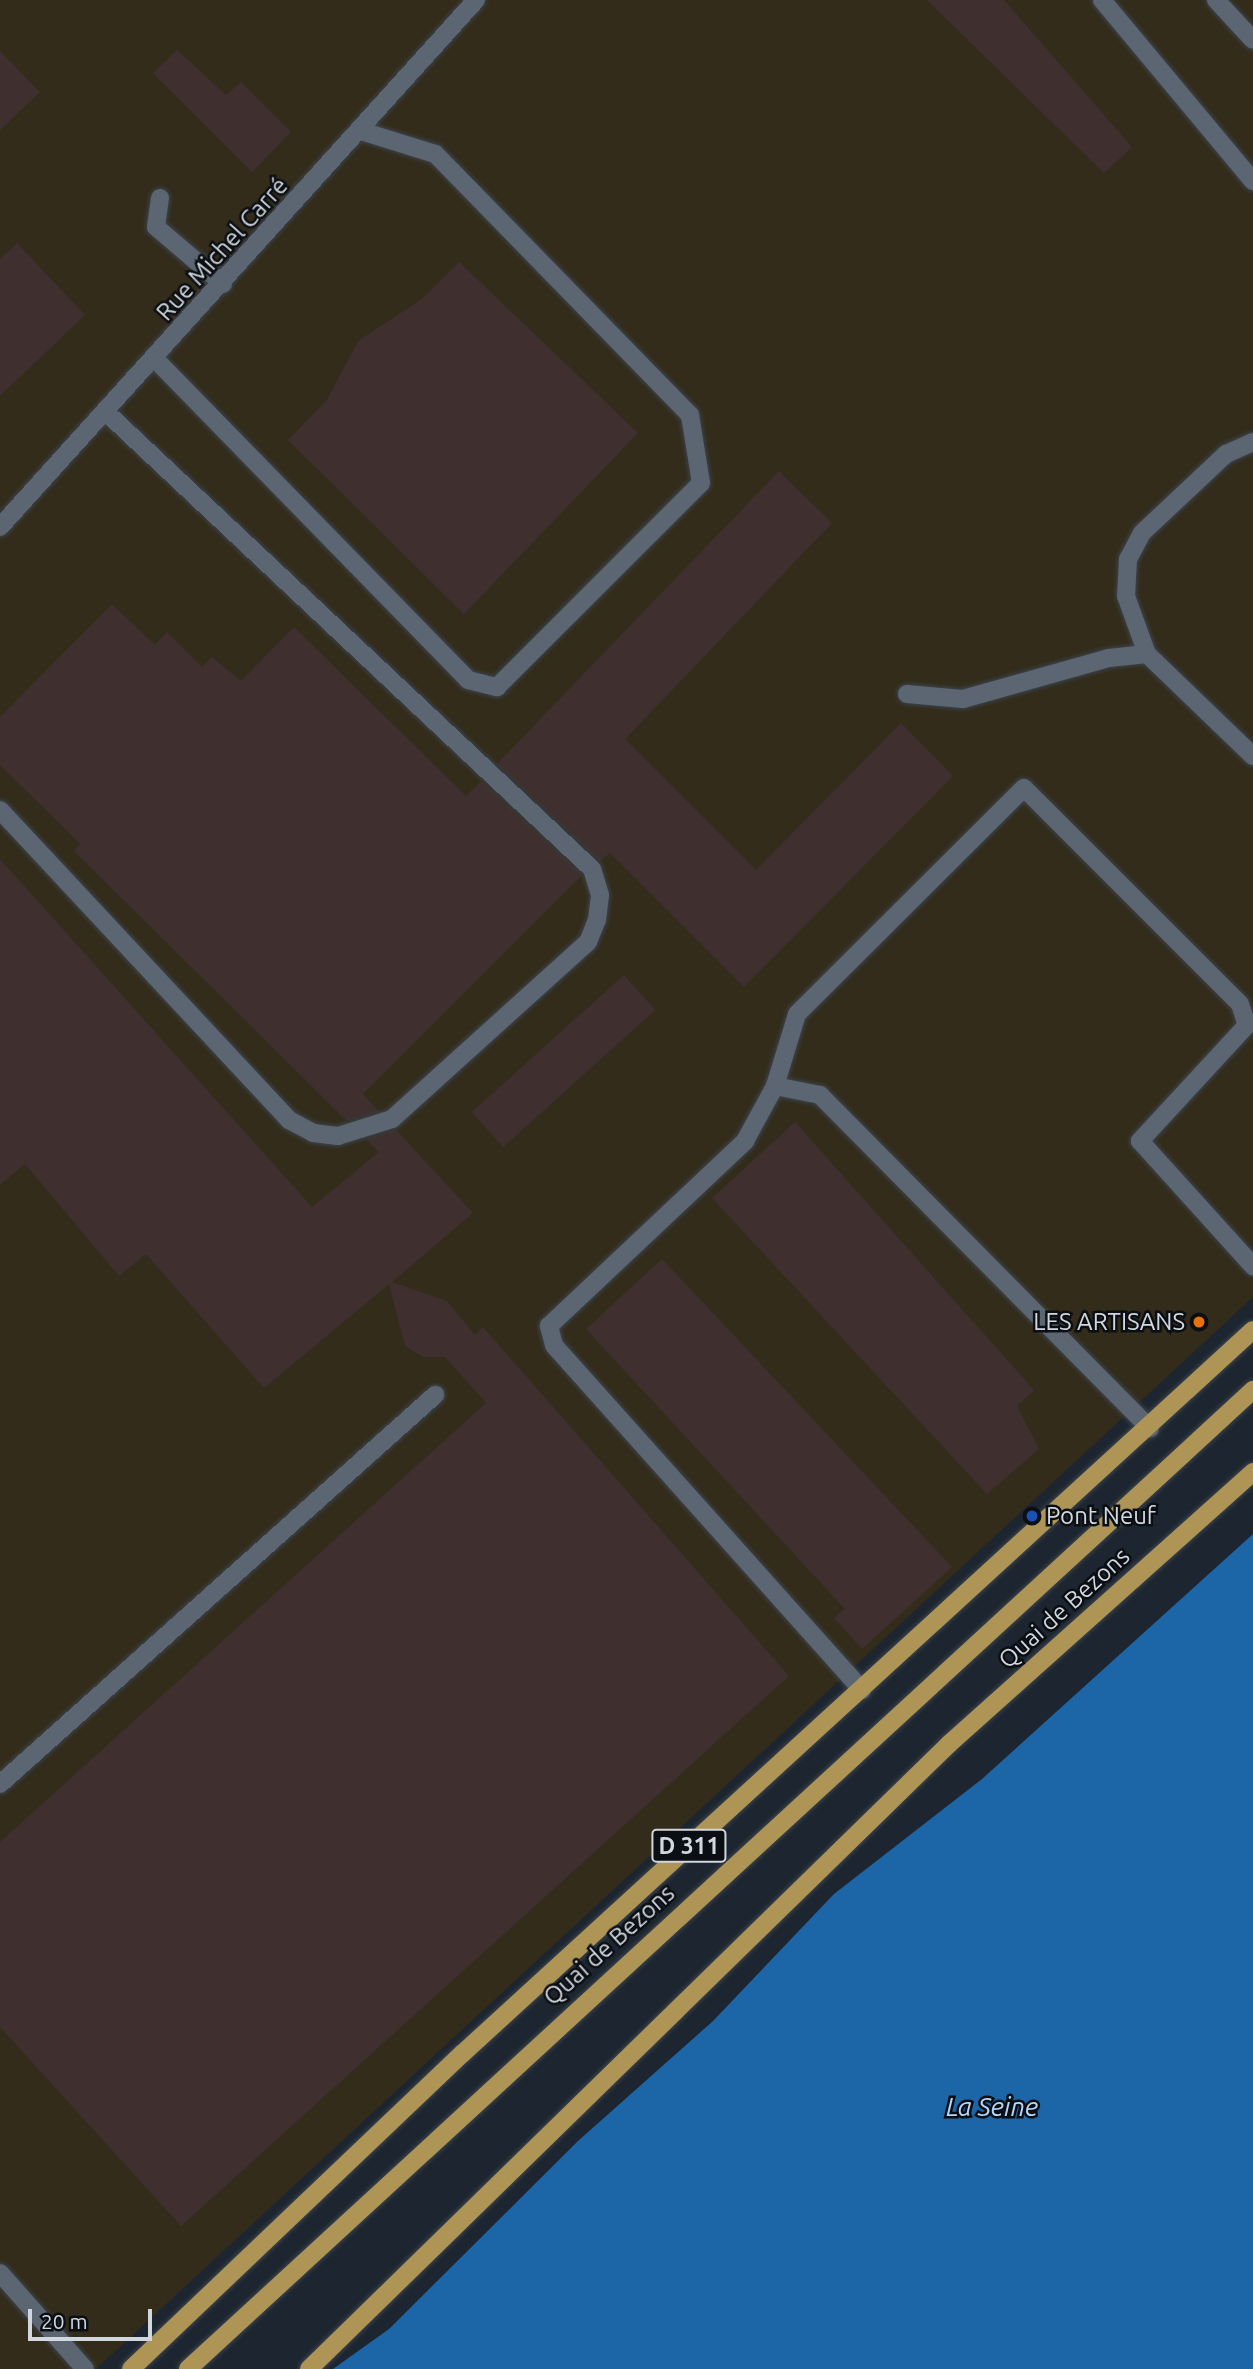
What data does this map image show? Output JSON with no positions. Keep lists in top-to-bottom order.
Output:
{
  "streets": {
    "main road": ["Quai de Bezons", "D 311"],
    "street": ["Rue Michel Carré"]
  },
  "water": ["La Seine"],
  "places": ["LES ARTISANS", "Pont Neuf"],
  "scale_bar": "20 m"
}
